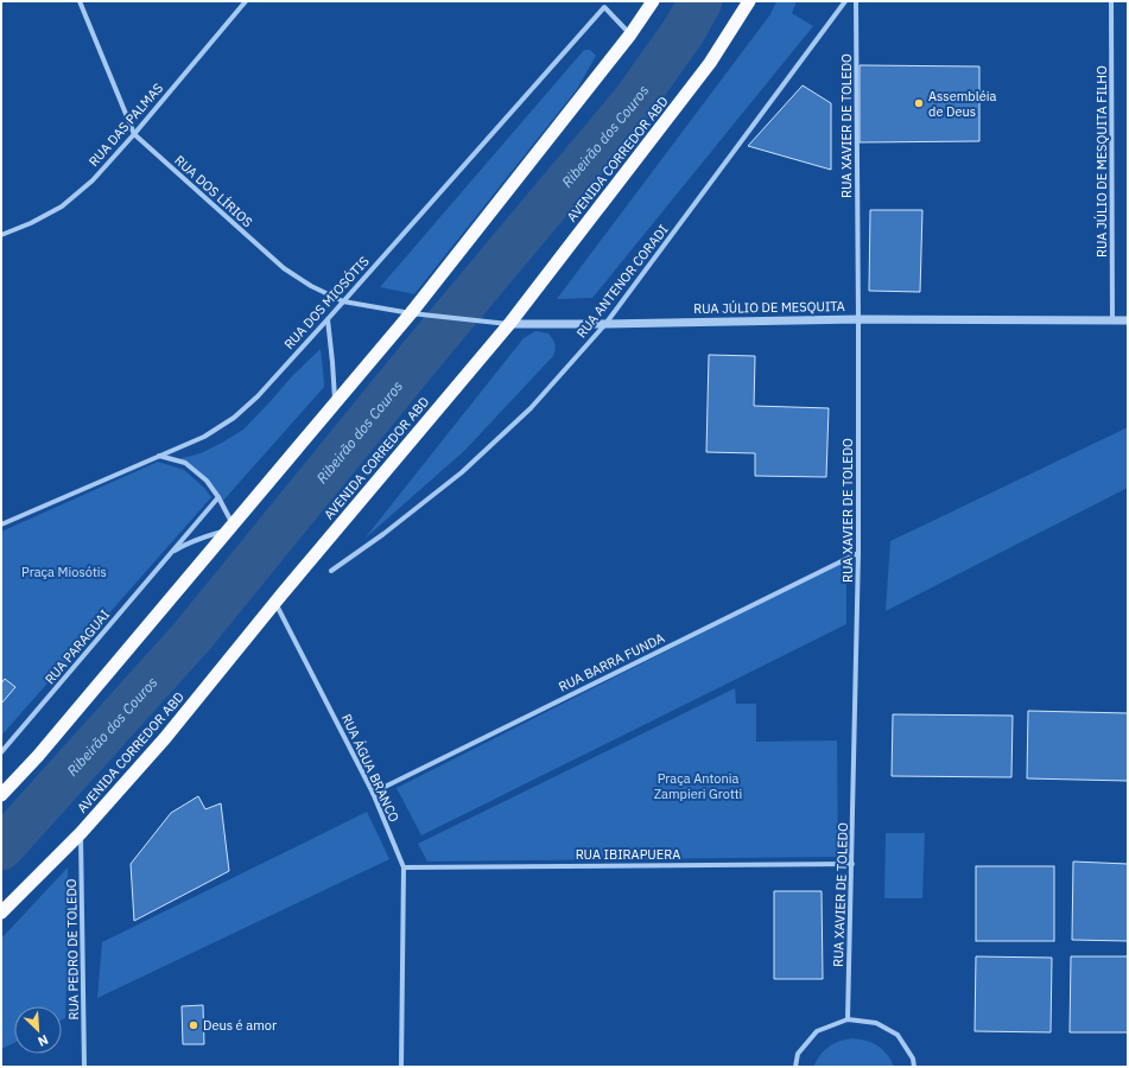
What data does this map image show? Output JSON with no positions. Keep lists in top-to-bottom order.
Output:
{
  "streets": {
    "highway": ["AVENIDA CORREDOR ABD"],
    "street": [
      "RUA DAS PALMAS",
      "RUA XAVIER DE TOLEDO",
      "RUA JÚLIO DE MESQUITA FILHO",
      "RUA DOS LÍRIOS",
      "RUA ANTENOR CORADI",
      "RUA DOS MIOSÓTIS",
      "RUA JÚLIO DE MESQUITA",
      "RUA PARAGUAI",
      "RUA BARRA FUNDA",
      "RUA ÁGUA BRANCO",
      "RUA IBIRAPUERA",
      "RUA PEDRO DE TOLEDO"
    ]
  },
  "crossings": [
    ["RUA DAS PALMAS", "RUA DOS LÍRIOS"],
    ["RUA XAVIER DE TOLEDO", "RUA JÚLIO DE MESQUITA"],
    ["RUA XAVIER DE TOLEDO", "RUA BARRA FUNDA"],
    ["RUA XAVIER DE TOLEDO", "RUA IBIRAPUERA"],
    ["AVENIDA CORREDOR ABD", "RUA JÚLIO DE MESQUITA"],
    ["AVENIDA CORREDOR ABD", "RUA ÁGUA BRANCO"],
    ["AVENIDA CORREDOR ABD", "RUA PEDRO DE TOLEDO"],
    ["RUA JÚLIO DE MESQUITA FILHO", "RUA JÚLIO DE MESQUITA"],
    ["RUA DOS LÍRIOS", "RUA DOS MIOSÓTIS"],
    ["RUA DOS LÍRIOS", "RUA JÚLIO DE MESQUITA"],
    ["RUA ANTENOR CORADI", "RUA JÚLIO DE MESQUITA"],
    ["RUA BARRA FUNDA", "RUA ÁGUA BRANCO"],
    ["RUA ÁGUA BRANCO", "RUA IBIRAPUERA"]
  ],
  "water": ["Ribeirão dos Couros"],
  "parks": ["Praça Miosótis", "Praça Antonia Zampieri Grotti"],
  "places": ["Assembléia de Deus", "Deus é amor"],
  "north": "bottom right"
}
